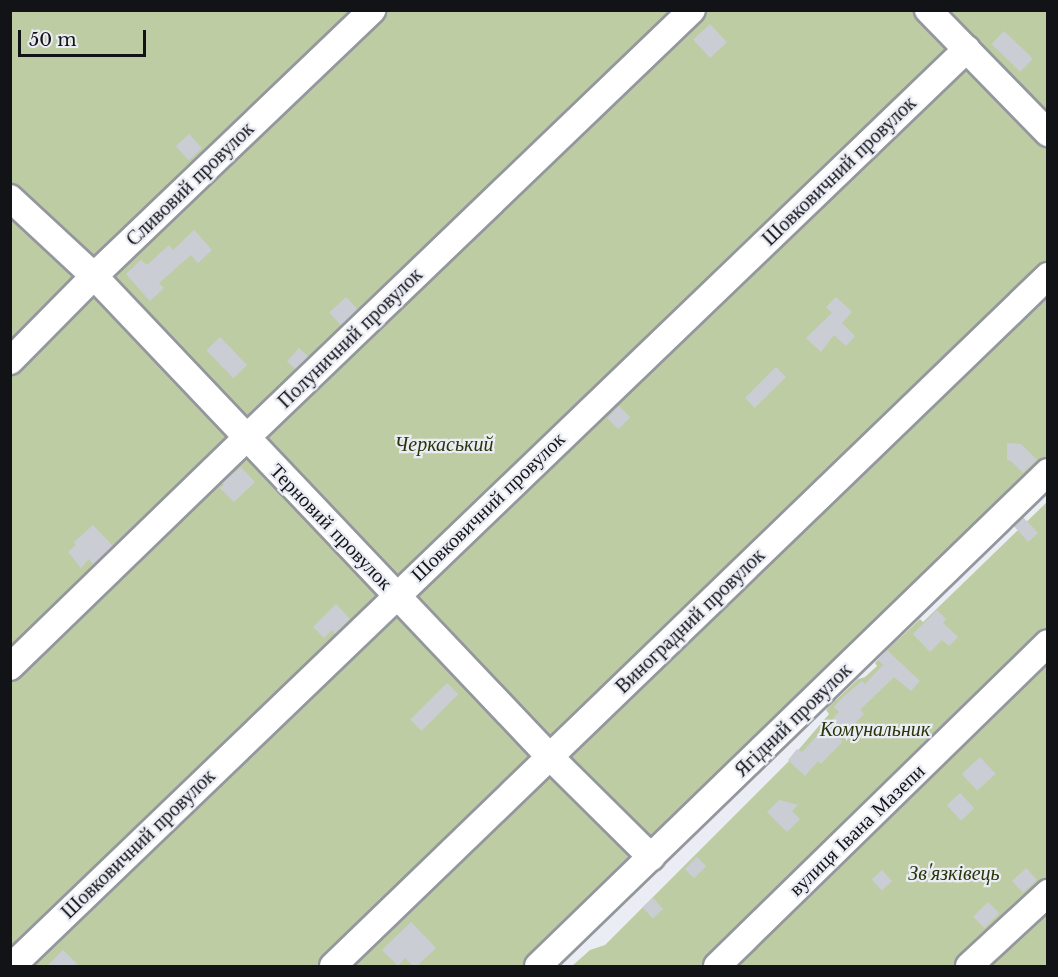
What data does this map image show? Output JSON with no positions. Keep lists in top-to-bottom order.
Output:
{
  "streets": {
    "street": [
      "Шовковичний провулок",
      "Сливовий провулок",
      "Полуничний провулок",
      "Терновий провулок",
      "Виноградний провулок",
      "Ягідний провулок",
      "вулиця Івана Мазепи"
    ]
  },
  "crossings": [
    ["Шовковичний провулок", "Терновий провулок"],
    ["Сливовий провулок", "Терновий провулок"],
    ["Полуничний провулок", "Терновий провулок"],
    ["Терновий провулок", "Виноградний провулок"],
    ["Терновий провулок", "Ягідний провулок"]
  ],
  "parks": ["Черкаський", "Комунальник", "Зв'язківець"],
  "scale_bar": "50 m"
}
